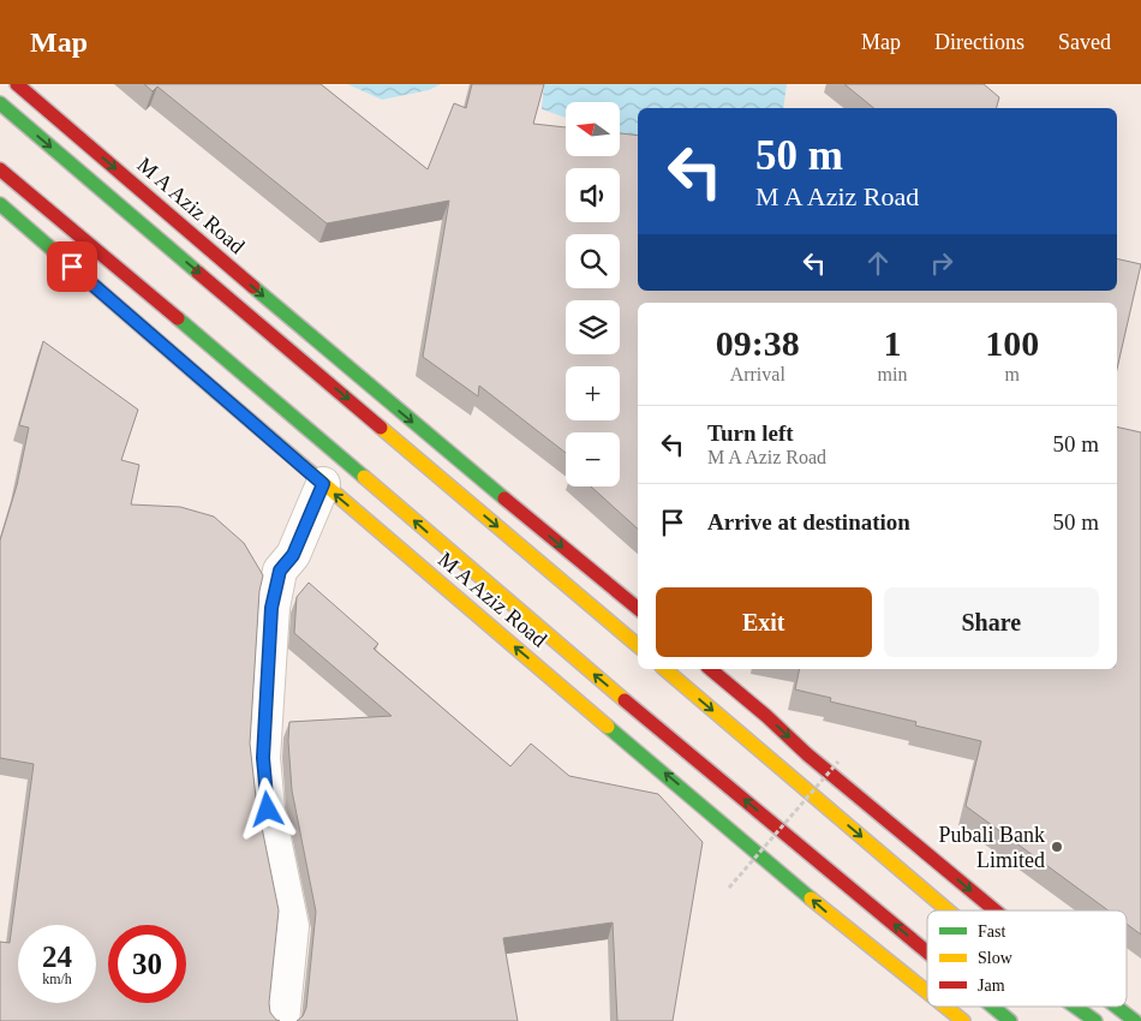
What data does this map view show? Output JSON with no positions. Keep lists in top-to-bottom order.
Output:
{
  "streets": {
    "main road": ["M A Aziz Road"]
  },
  "places": ["Pubali Bank Limited"],
  "legend": ["Fast", "Slow", "Jam"],
  "north": "left",
  "page": {
    "header": "Map",
    "nav": ["Map", "Directions", "Saved"],
    "map_buttons": ["+", "−"],
    "turn": ["50 m", "M A Aziz Road"],
    "eta": [
      "09:38",
      "Arrival",
      "1",
      "min",
      "100",
      "m"
    ],
    "list": [
      {
        "name": "Turn left",
        "note": "M A Aziz Road",
        "value": "50 m"
      },
      {
        "name": "Arrive at destination",
        "value": "50 m"
      }
    ],
    "buttons": ["Exit", "Share"],
    "speed": "24 km/h",
    "limit": "30"
  }
}
